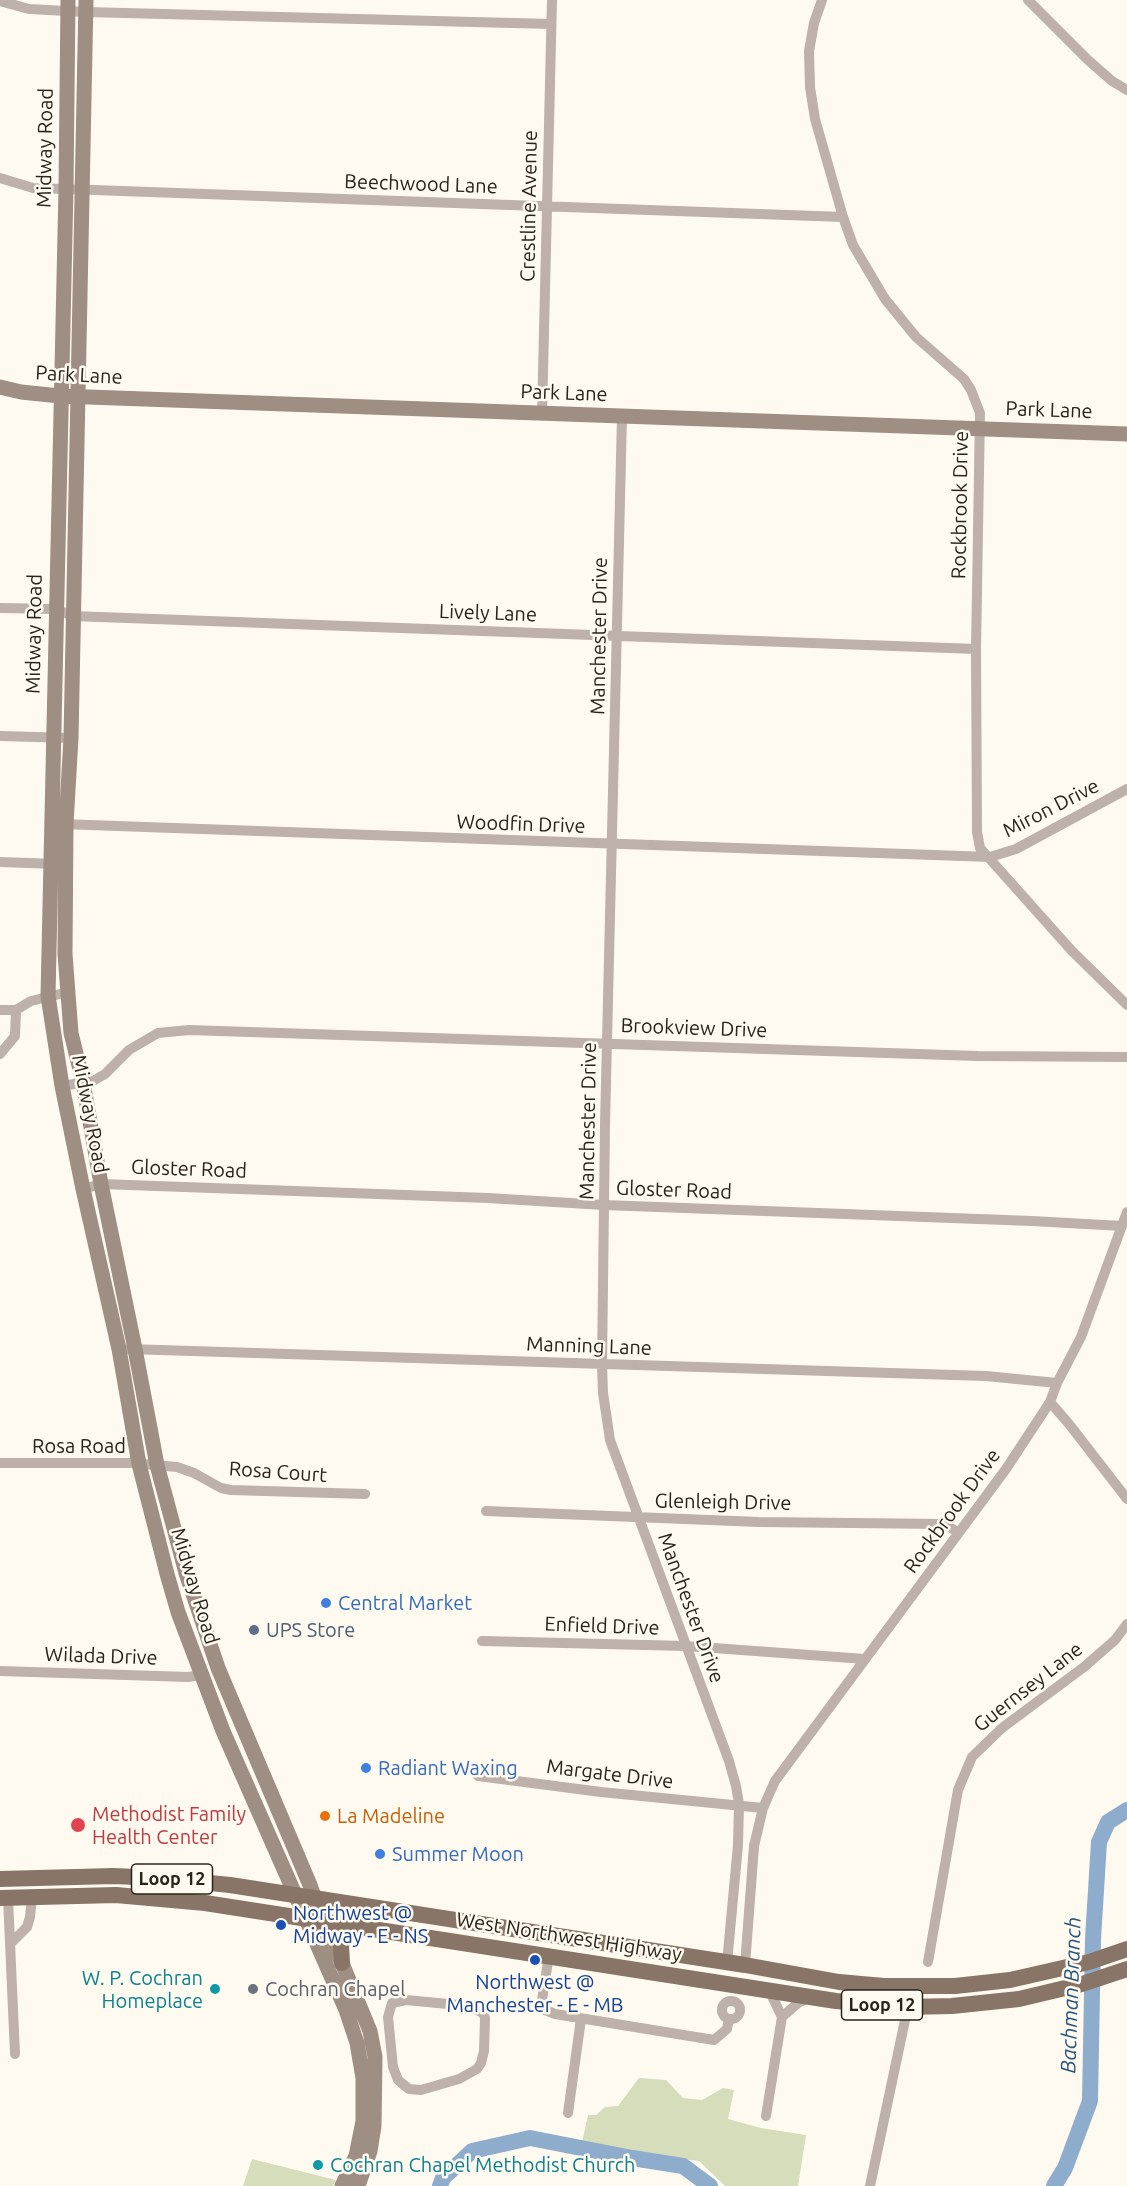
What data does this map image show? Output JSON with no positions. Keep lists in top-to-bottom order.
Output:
{
  "streets": {
    "main road": [
      "Midway Road",
      "Park Lane",
      "Loop 12",
      "West Northwest Highway"
    ],
    "street": [
      "Beechwood Lane",
      "Crestline Avenue",
      "Rockbrook Drive",
      "Lively Lane",
      "Manchester Drive",
      "Miron Drive",
      "Woodfin Drive",
      "Brookview Drive",
      "Gloster Road",
      "Manning Lane",
      "Rosa Road",
      "Rosa Court",
      "Glenleigh Drive",
      "Enfield Drive",
      "Wilada Drive",
      "Guernsey Lane",
      "Margate Drive"
    ]
  },
  "crossings": [
    ["Midway Road", "Beechwood Lane"],
    ["Midway Road", "Park Lane"],
    ["Midway Road", "Lively Lane"],
    ["Midway Road", "Woodfin Drive"],
    ["Midway Road", "Brookview Drive"],
    ["Midway Road", "Gloster Road"],
    ["Midway Road", "Manning Lane"],
    ["Midway Road", "Rosa Road"],
    ["Midway Road", "Rosa Court"],
    ["Midway Road", "Wilada Drive"],
    ["Midway Road", "West Northwest Highway"],
    ["Beechwood Lane", "Crestline Avenue"],
    ["Beechwood Lane", "Rockbrook Drive"],
    ["Crestline Avenue", "Park Lane"],
    ["Park Lane", "Rockbrook Drive"],
    ["Park Lane", "Manchester Drive"],
    ["Rockbrook Drive", "Lively Lane"],
    ["Rockbrook Drive", "Miron Drive"],
    ["Rockbrook Drive", "Woodfin Drive"],
    ["Rockbrook Drive", "Gloster Road"],
    ["Rockbrook Drive", "Manning Lane"],
    ["Rockbrook Drive", "Glenleigh Drive"],
    ["Rockbrook Drive", "Enfield Drive"],
    ["Rockbrook Drive", "West Northwest Highway"],
    ["Lively Lane", "Manchester Drive"],
    ["Manchester Drive", "Woodfin Drive"],
    ["Manchester Drive", "Brookview Drive"],
    ["Manchester Drive", "Gloster Road"],
    ["Manchester Drive", "Manning Lane"],
    ["Manchester Drive", "Glenleigh Drive"],
    ["Manchester Drive", "Enfield Drive"],
    ["Manchester Drive", "Margate Drive"],
    ["Miron Drive", "Woodfin Drive"],
    ["Rosa Road", "Rosa Court"]
  ],
  "water": ["Bachman Branch"],
  "places": [
    "Central Market",
    "UPS Store",
    "Radiant Waxing",
    "La Madeline",
    "Methodist Family Health Center",
    "Summer Moon",
    "Northwest @ Midway - E - NS",
    "Northwest @ Manchester - E - MB",
    "W. P. Cochran Homeplace",
    "Cochran Chapel",
    "Cochran Chapel Methodist Church"
  ]
}
